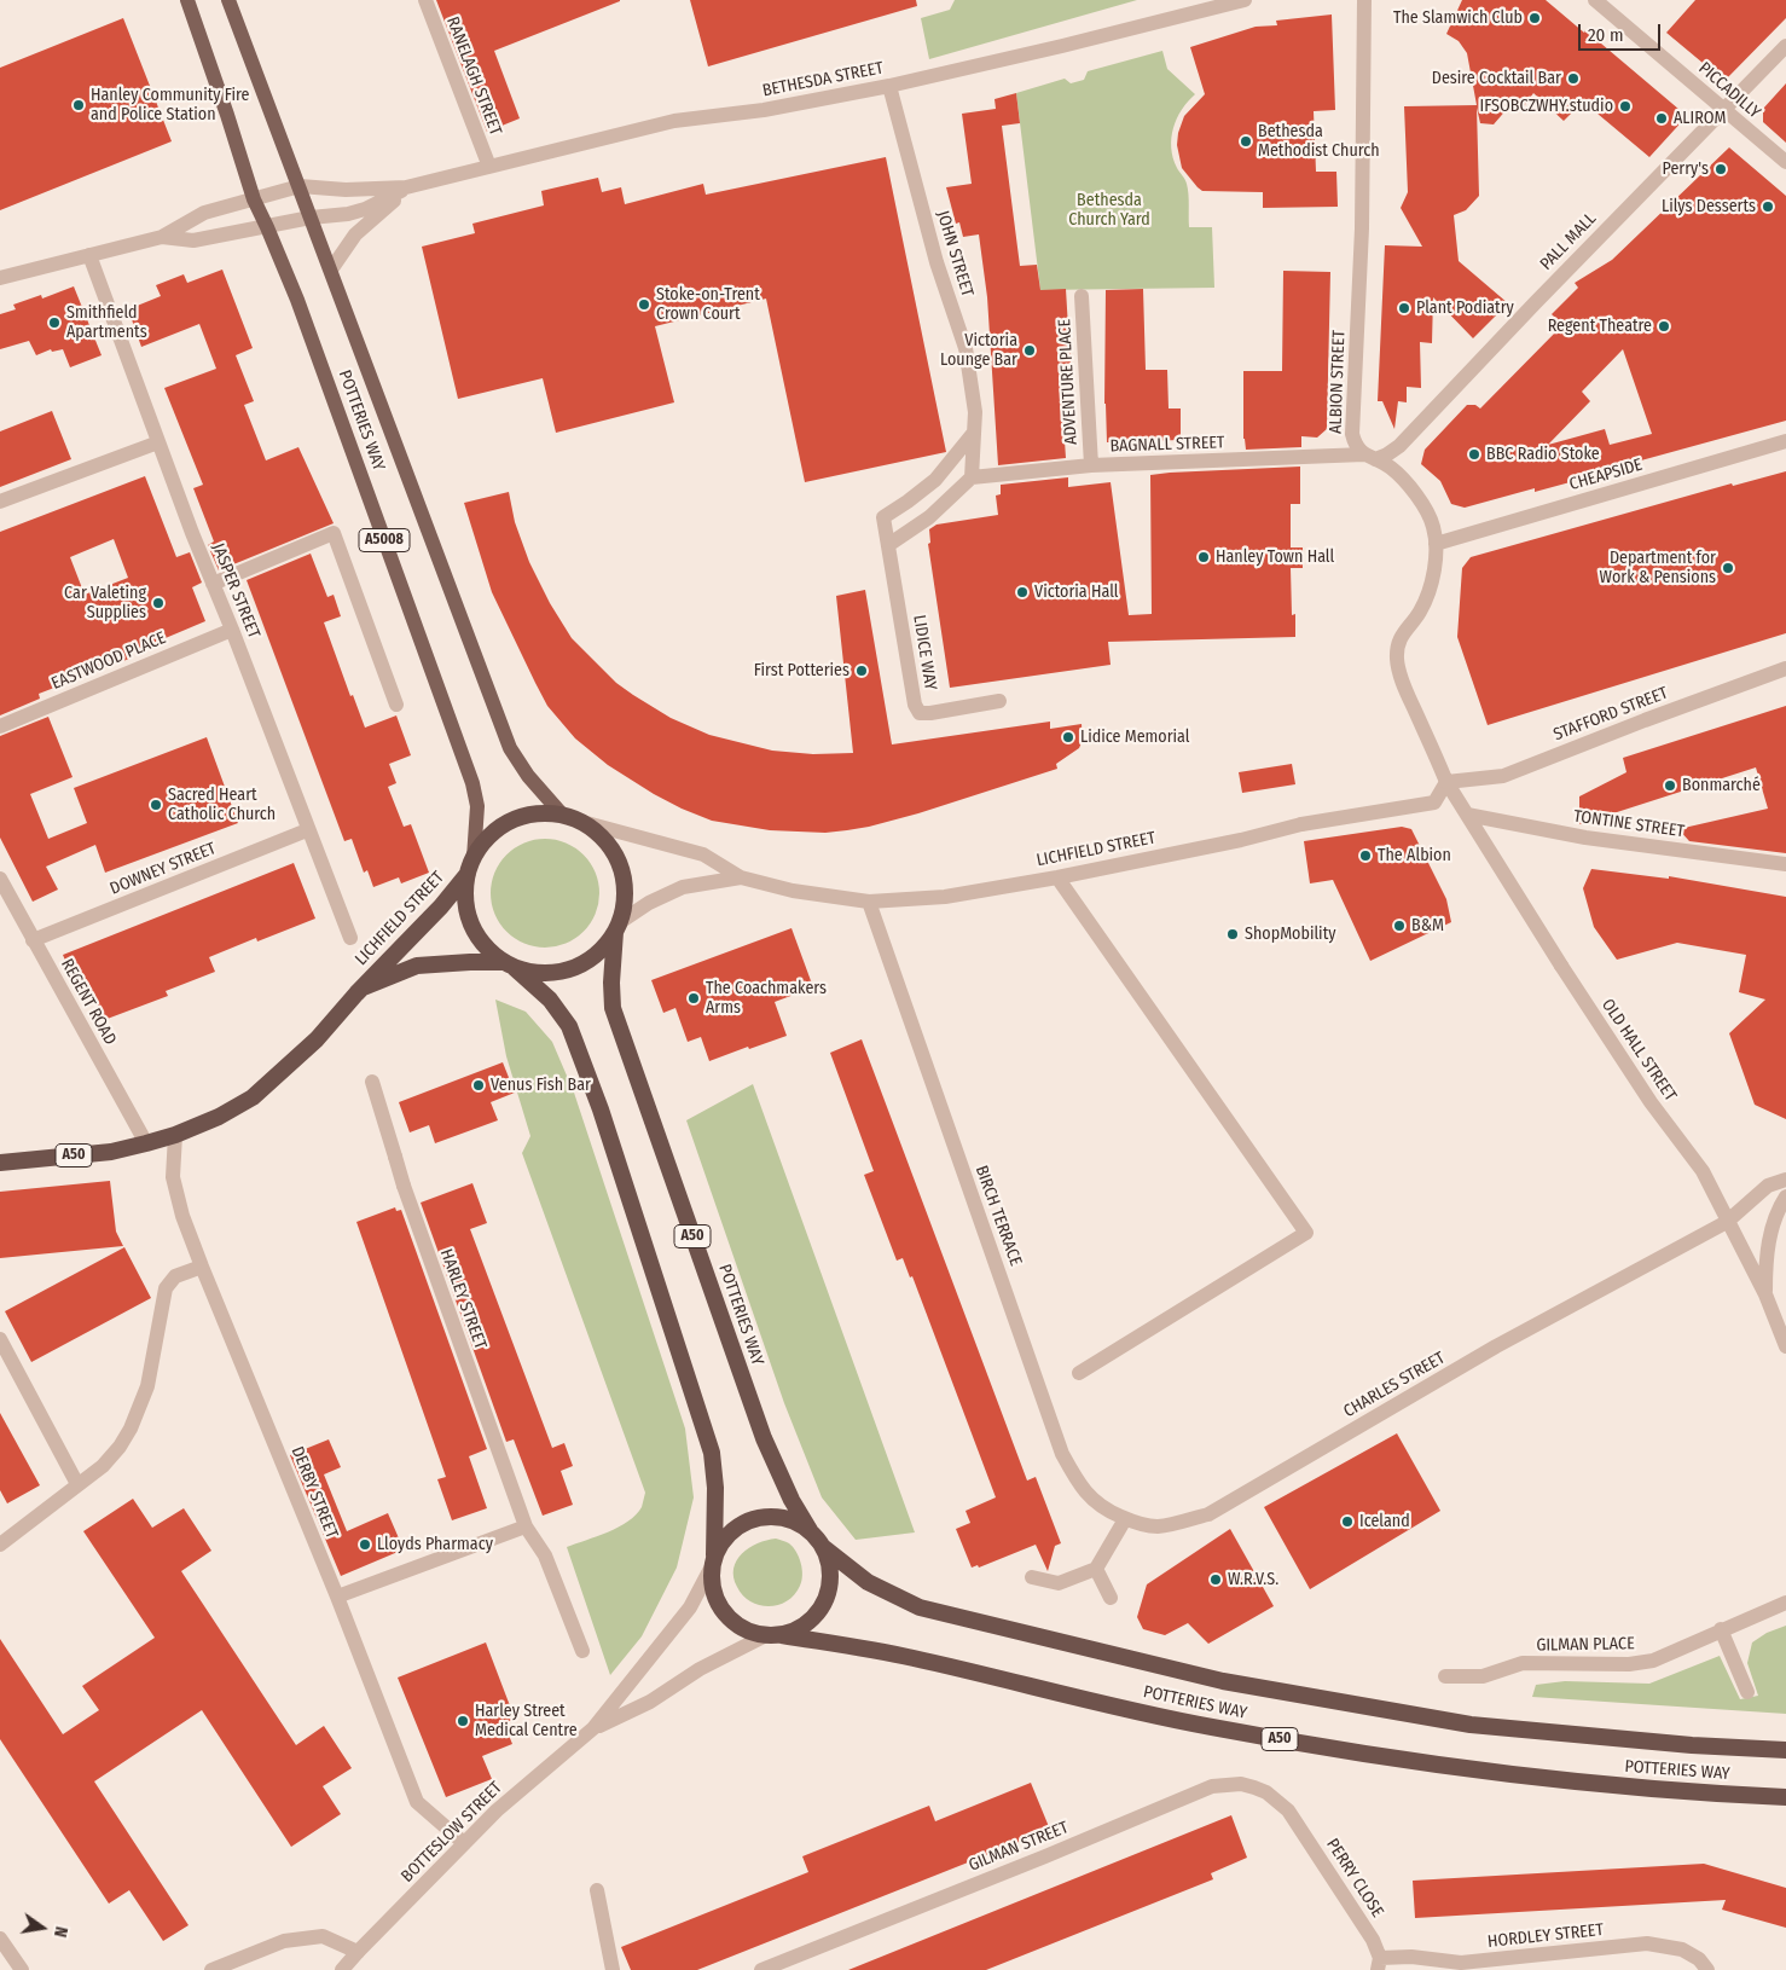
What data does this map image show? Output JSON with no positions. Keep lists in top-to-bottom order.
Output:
{
  "streets": {
    "highway": ["POTTERIES WAY", "LICHFIELD STREET", "A50"],
    "main road": ["A5008"],
    "street": [
      "RANELAGH STREET",
      "BETHESDA STREET",
      "PICCADILLY",
      "PALL MALL",
      "JOHN STREET",
      "ADVENTURE PLACE",
      "ALBION STREET",
      "BAGNALL STREET",
      "CHEAPSIDE",
      "JASPER STREET",
      "LIDICE WAY",
      "EASTWOOD PLACE",
      "STAFFORD STREET",
      "TONTINE STREET",
      "DOWNEY STREET",
      "REGENT ROAD",
      "OLD HALL STREET",
      "BIRCH TERRACE",
      "HARLEY STREET",
      "CHARLES STREET",
      "DERBY STREET",
      "GILMAN PLACE",
      "BOTTESLOW STREET",
      "GILMAN STREET",
      "PERRY CLOSE",
      "HORDLEY STREET"
    ]
  },
  "crossings": [
    ["RANELAGH STREET", "BETHESDA STREET"],
    ["BETHESDA STREET", "JOHN STREET"],
    ["BETHESDA STREET", "POTTERIES WAY"],
    ["PICCADILLY", "PALL MALL"],
    ["PALL MALL", "ALBION STREET"],
    ["PALL MALL", "BAGNALL STREET"],
    ["JOHN STREET", "BAGNALL STREET"],
    ["JOHN STREET", "LIDICE WAY"],
    ["ADVENTURE PLACE", "BAGNALL STREET"],
    ["ALBION STREET", "BAGNALL STREET"],
    ["POTTERIES WAY", "LICHFIELD STREET"],
    ["POTTERIES WAY", "BOTTESLOW STREET"],
    ["JASPER STREET", "EASTWOOD PLACE"],
    ["JASPER STREET", "DOWNEY STREET"],
    ["STAFFORD STREET", "LICHFIELD STREET"],
    ["STAFFORD STREET", "OLD HALL STREET"],
    ["TONTINE STREET", "OLD HALL STREET"],
    ["LICHFIELD STREET", "REGENT ROAD"],
    ["LICHFIELD STREET", "OLD HALL STREET"],
    ["LICHFIELD STREET", "BIRCH TERRACE"],
    ["LICHFIELD STREET", "DERBY STREET"],
    ["DOWNEY STREET", "REGENT ROAD"],
    ["OLD HALL STREET", "CHARLES STREET"],
    ["BIRCH TERRACE", "CHARLES STREET"],
    ["DERBY STREET", "BOTTESLOW STREET"],
    ["GILMAN STREET", "PERRY CLOSE"],
    ["PERRY CLOSE", "HORDLEY STREET"]
  ],
  "parks": ["Bethesda Church Yard"],
  "places": [
    "The Slamwich Club",
    "Desire Cocktail Bar",
    "Hanley Community Fire and Police Station",
    "IFSOBCZWHY.studio",
    "ALIROM",
    "Bethesda Methodist Church",
    "Perry's",
    "Lilys Desserts",
    "Stoke-on-Trent Crown Court",
    "Plant Podiatry",
    "Smithfield Apartments",
    "Regent Theatre",
    "Victoria Lounge Bar",
    "BBC Radio Stoke",
    "Hanley Town Hall",
    "Department for Work & Pensions",
    "Victoria Hall",
    "Car Valeting Supplies",
    "First Potteries",
    "Lidice Memorial",
    "Bonmarché",
    "Sacred Heart Catholic Church",
    "The Albion",
    "B&M",
    "ShopMobility",
    "The Coachmakers Arms",
    "Venus Fish Bar",
    "Iceland",
    "Lloyds Pharmacy",
    "W.R.V.S.",
    "Harley Street Medical Centre"
  ],
  "scale_bar": "20 m",
  "north": "right"
}
